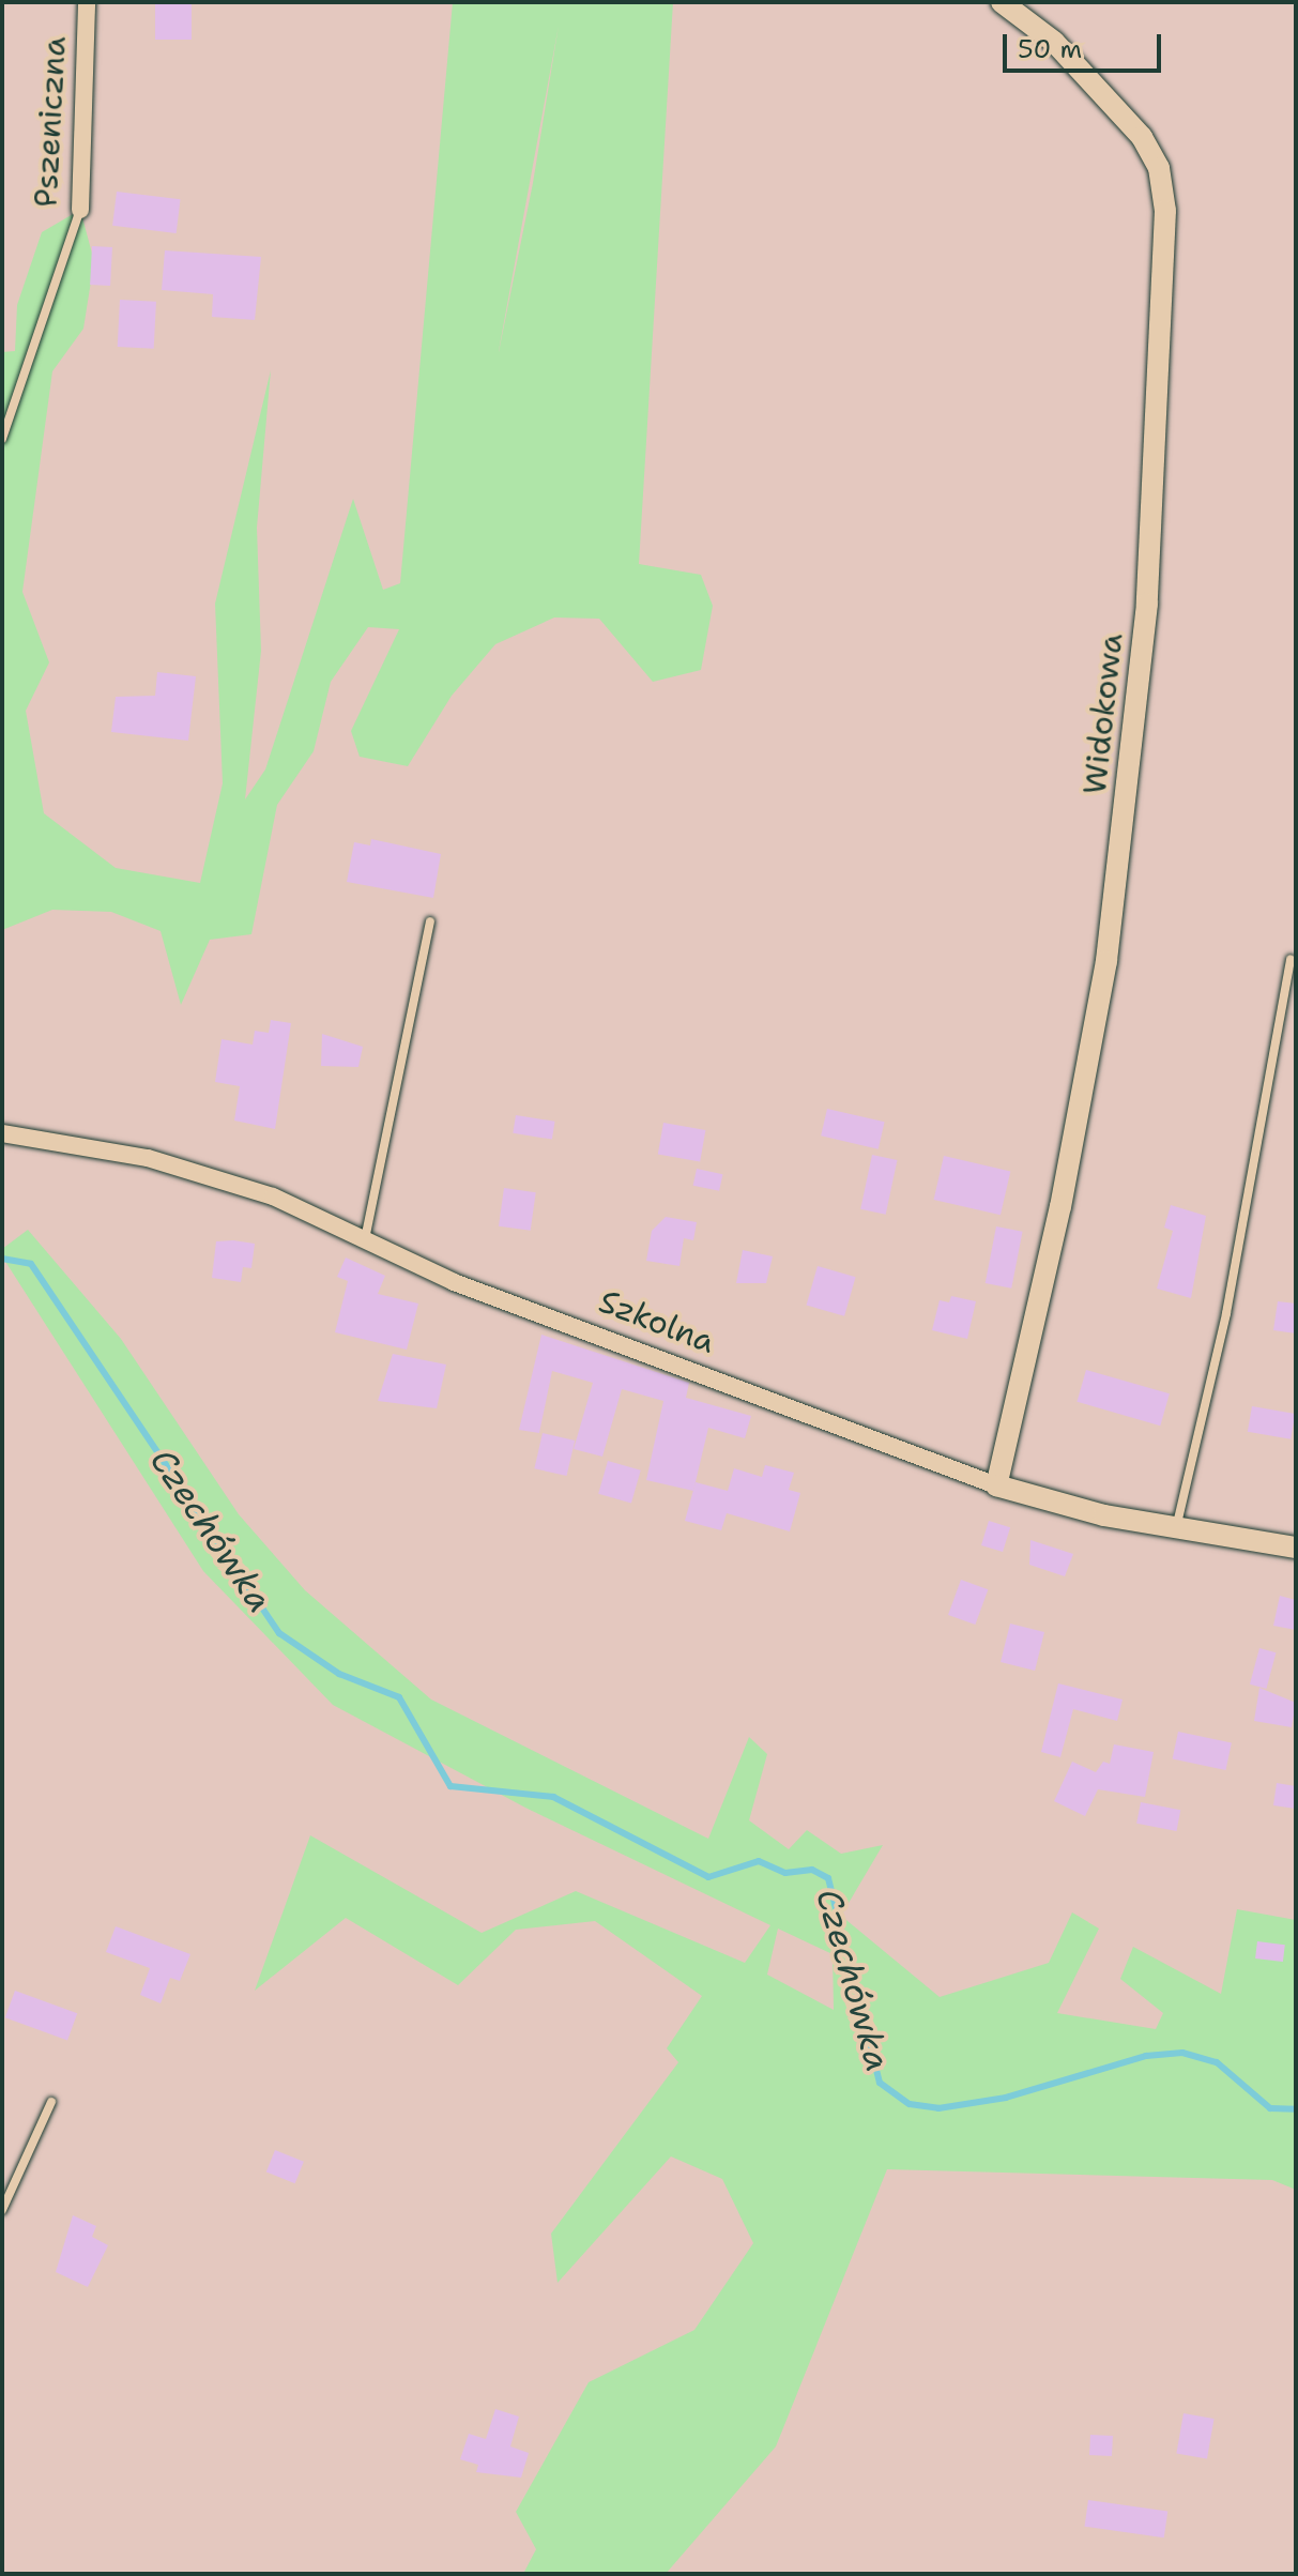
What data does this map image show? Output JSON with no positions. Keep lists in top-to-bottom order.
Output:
{
  "streets": {
    "street": ["Pszeniczna", "Widokowa", "Szkolna"]
  },
  "crossings": [
    ["Widokowa", "Szkolna"]
  ],
  "water": ["Czechówka"],
  "scale_bar": "50 m"
}
